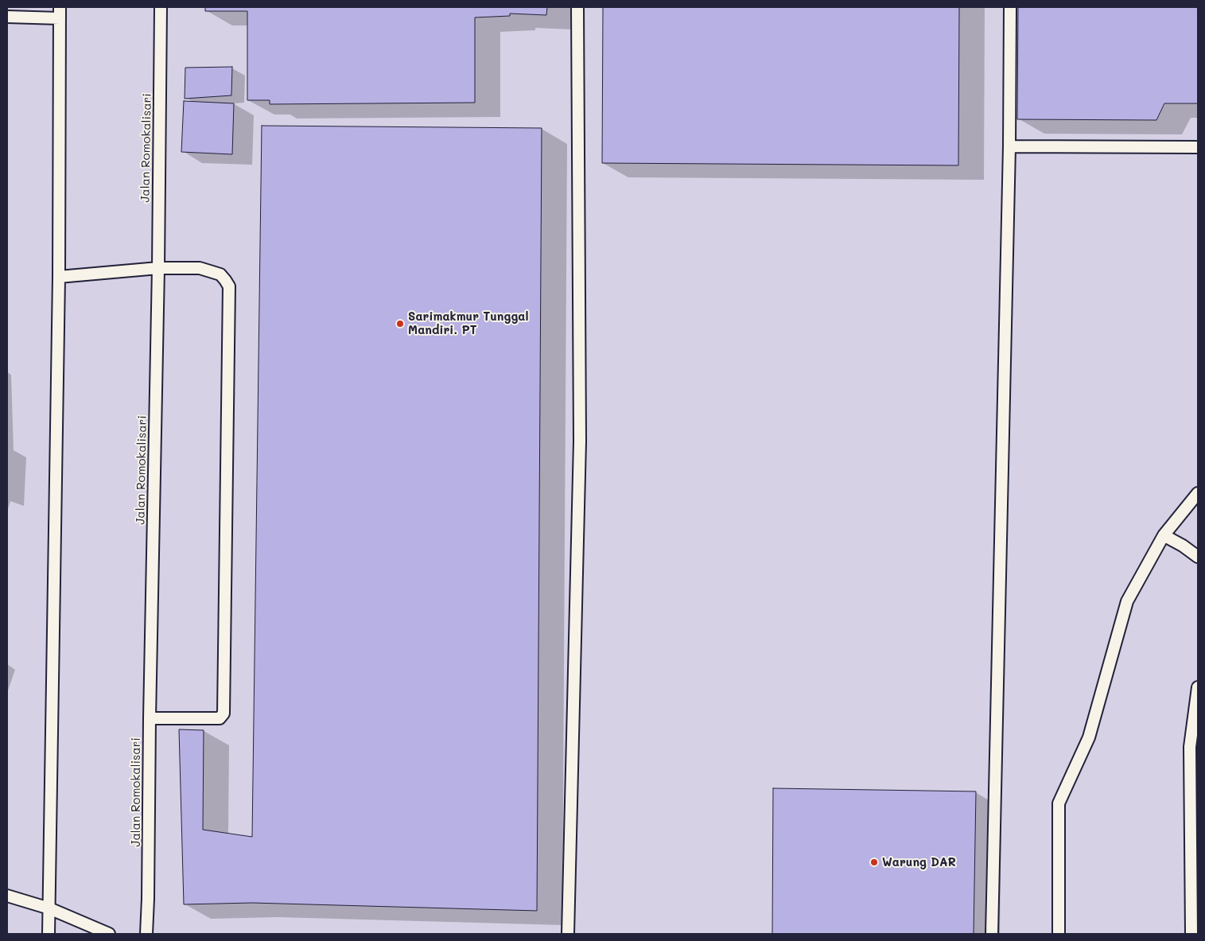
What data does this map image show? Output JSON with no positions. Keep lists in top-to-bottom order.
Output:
{
  "streets": {
    "lane": ["Jalan Romokalisari"]
  },
  "places": ["Sarimakmur Tunggal Mandiri. PT", "Warung DAR"]
}
